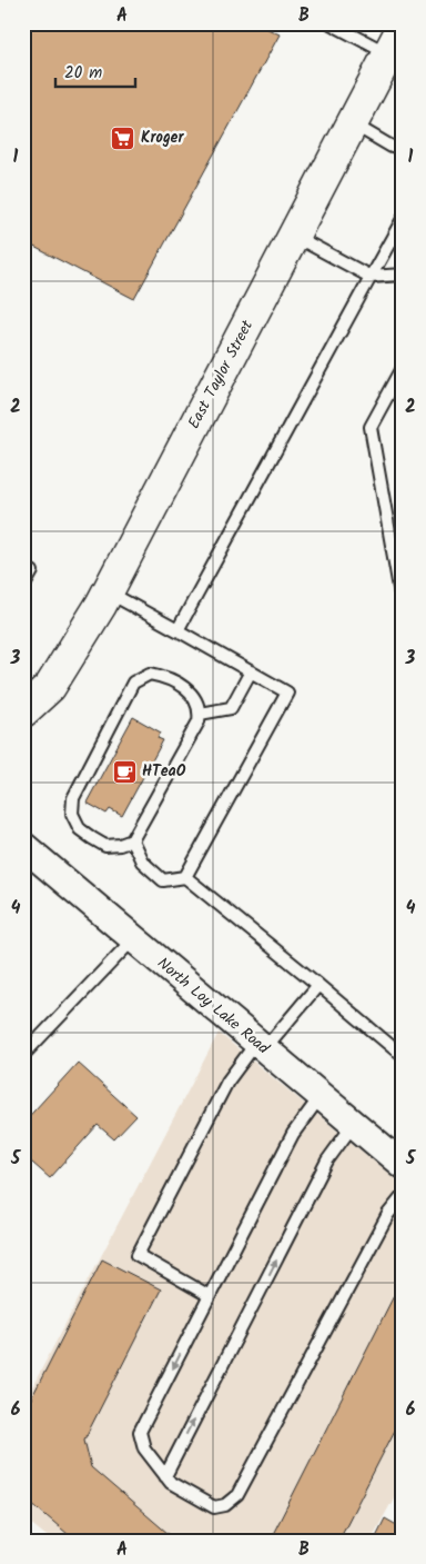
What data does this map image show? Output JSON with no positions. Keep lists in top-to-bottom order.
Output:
{
  "streets": {
    "main road": ["East Taylor Street"],
    "street": ["North Loy Lake Road"]
  },
  "places": {
    "supermarket": ["Kroger"],
    "cafe": ["HTeaO"]
  },
  "scale_bar": "20 m",
  "grid": {
    "columns": ["A", "B"],
    "rows": [
      "1",
      "2",
      "3",
      "4",
      "5",
      "6"
    ]
  }
}
